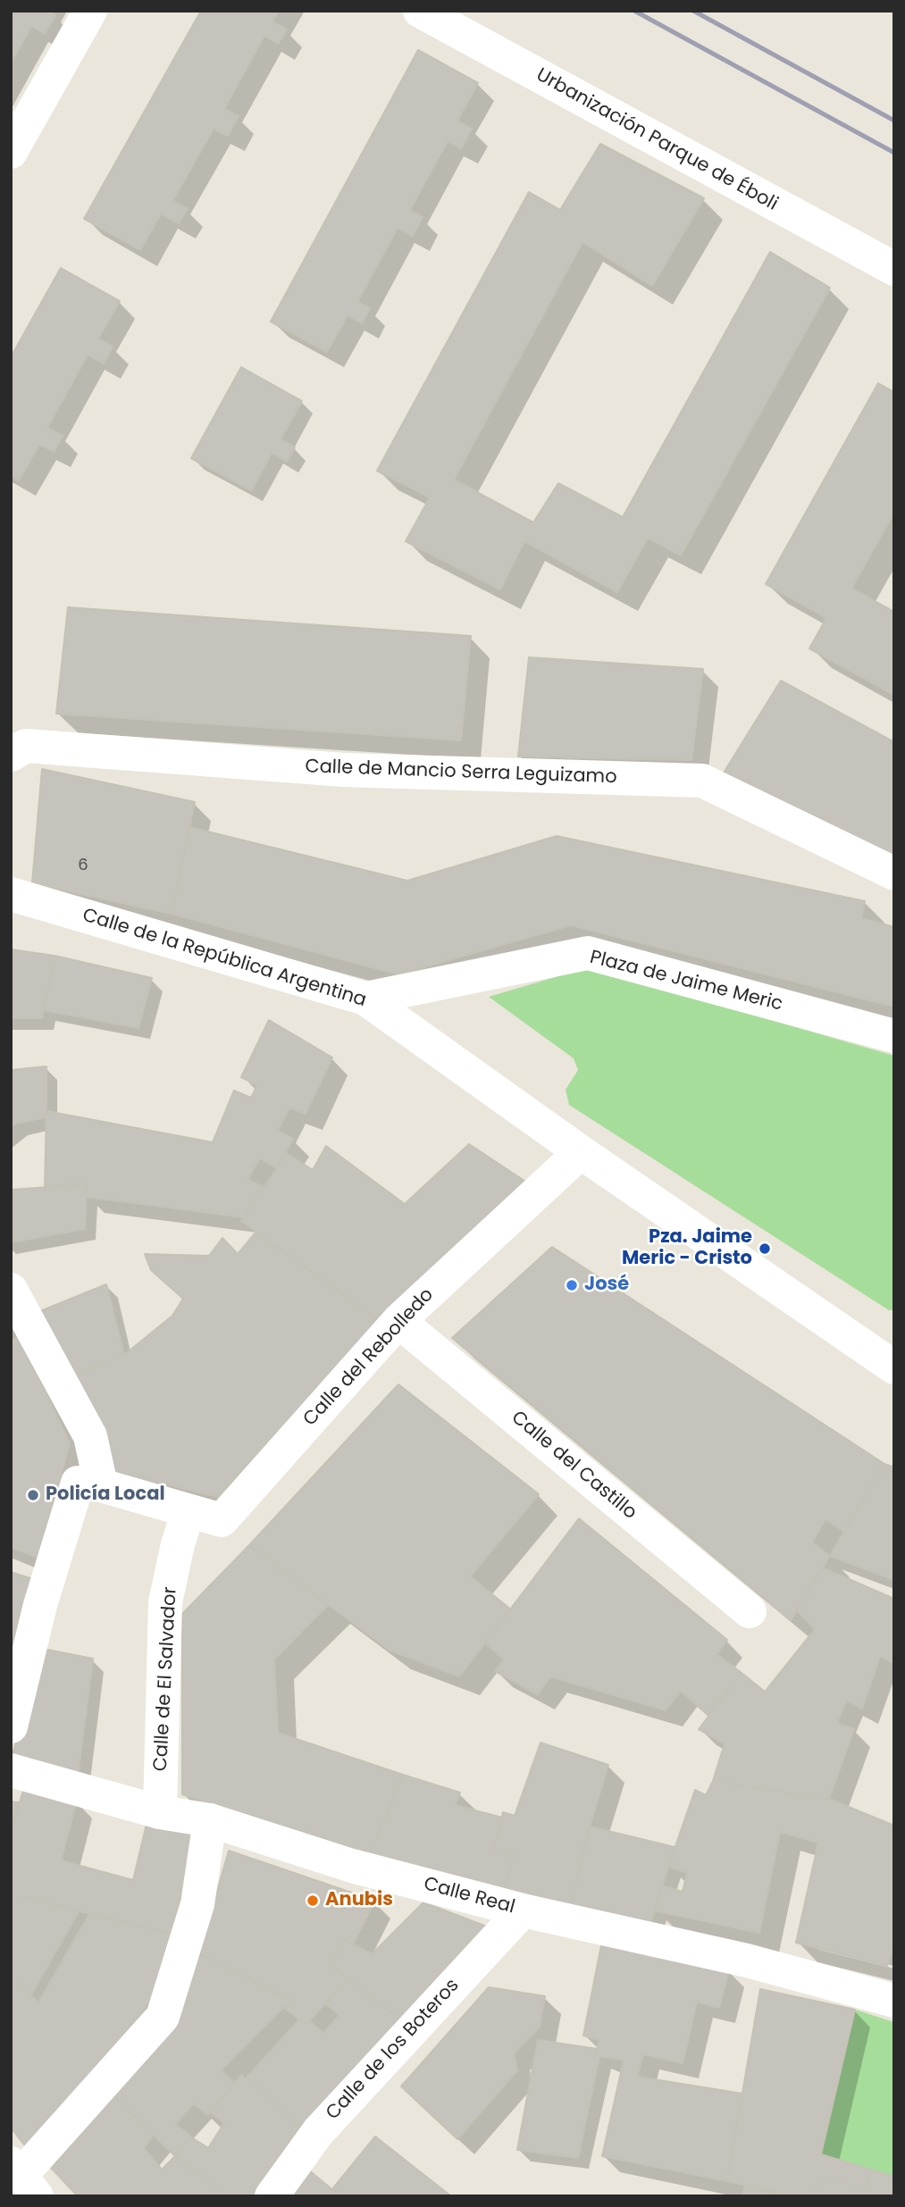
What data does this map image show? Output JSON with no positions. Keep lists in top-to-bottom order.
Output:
{
  "streets": {
    "street": [
      "Urbanización Parque de Éboli",
      "Calle de Mancio Serra Leguizamo",
      "Calle de la República Argentina",
      "Plaza de Jaime Meric",
      "Calle del Rebolledo",
      "Calle del Castillo",
      "Calle de El Salvador",
      "Calle Real",
      "Calle de los Boteros"
    ]
  },
  "crossings": [
    ["Calle de la República Argentina", "Plaza de Jaime Meric"],
    ["Calle de la República Argentina", "Calle del Rebolledo"],
    ["Calle del Rebolledo", "Calle del Castillo"],
    ["Calle del Rebolledo", "Calle de El Salvador"],
    ["Calle de El Salvador", "Calle Real"],
    ["Calle Real", "Calle de los Boteros"]
  ],
  "places": [
    "Pza. Jaime Meric - Cristo",
    "José",
    "Policía Local",
    "Anubis"
  ],
  "house_numbers": ["6"]
}
